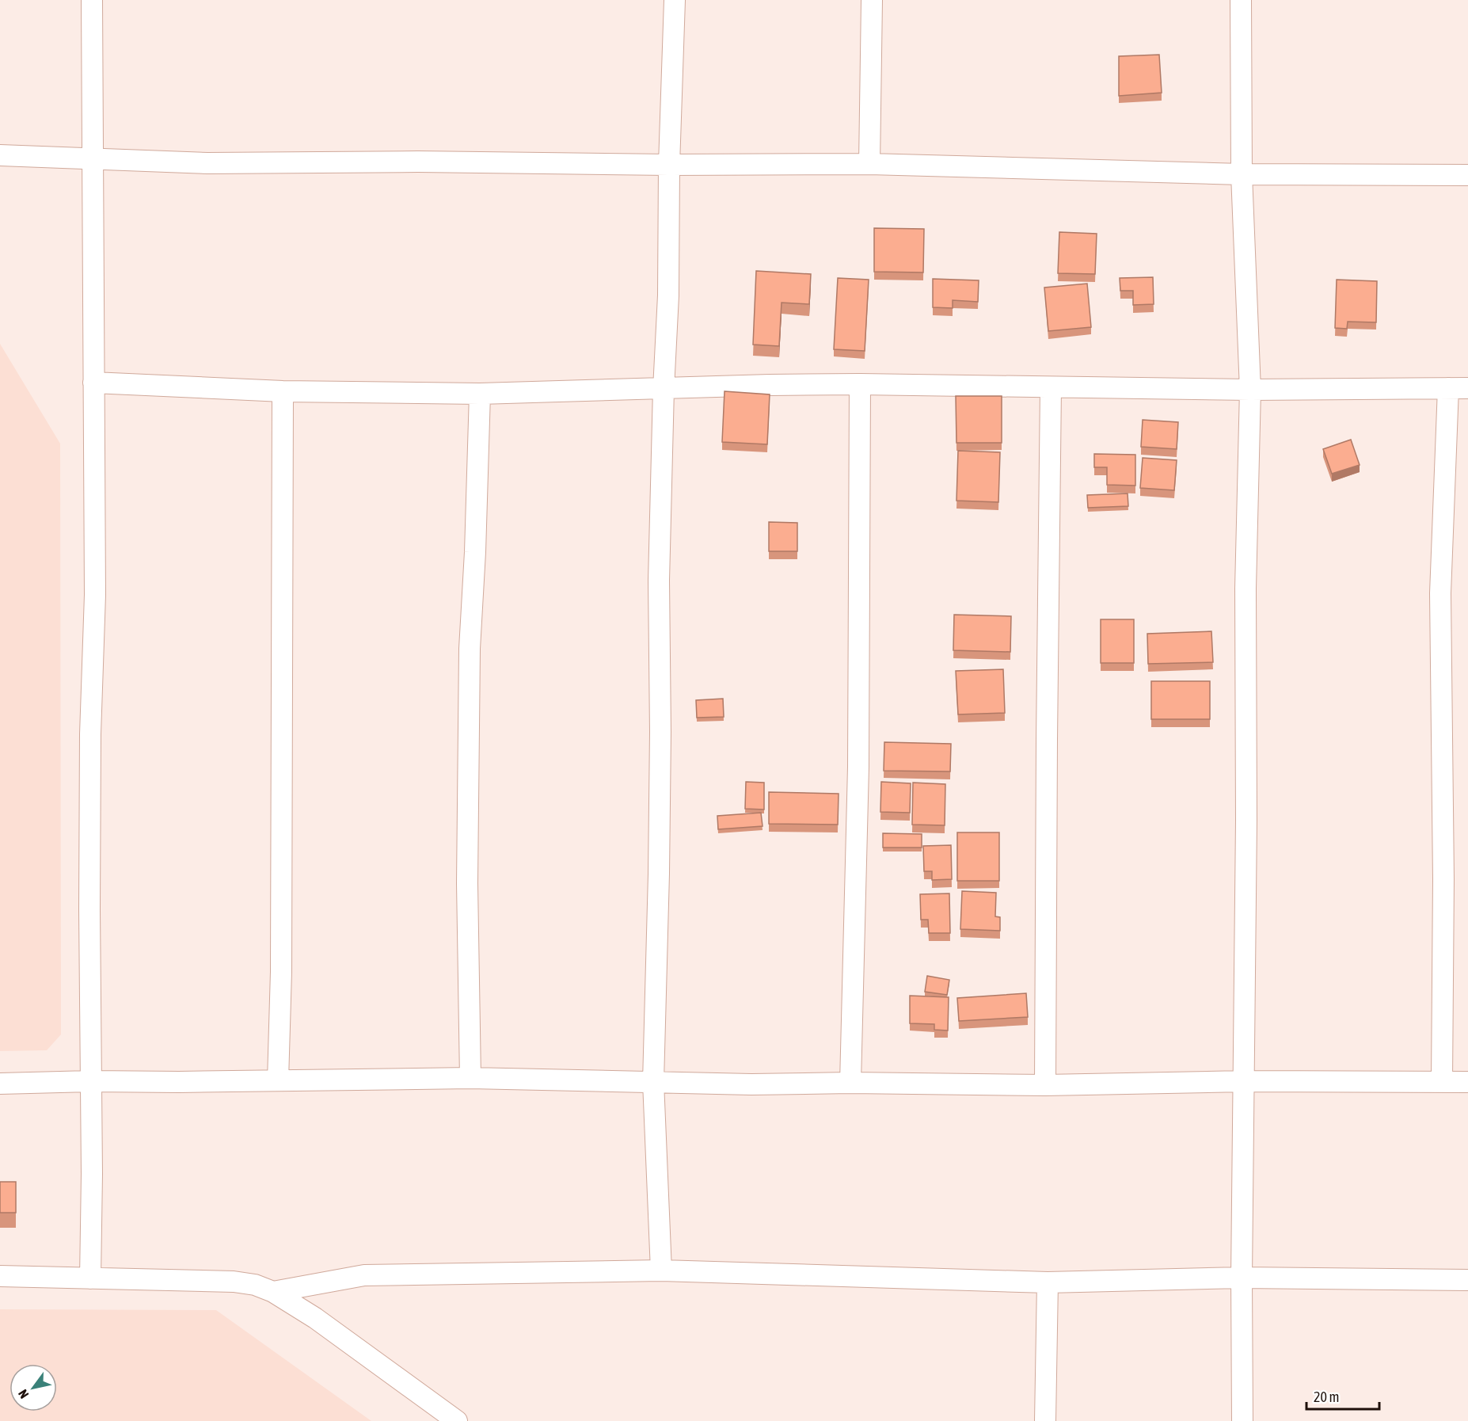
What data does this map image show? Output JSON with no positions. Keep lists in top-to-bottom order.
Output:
{
  "scale_bar": "20 m",
  "north": "bottom left"
}
